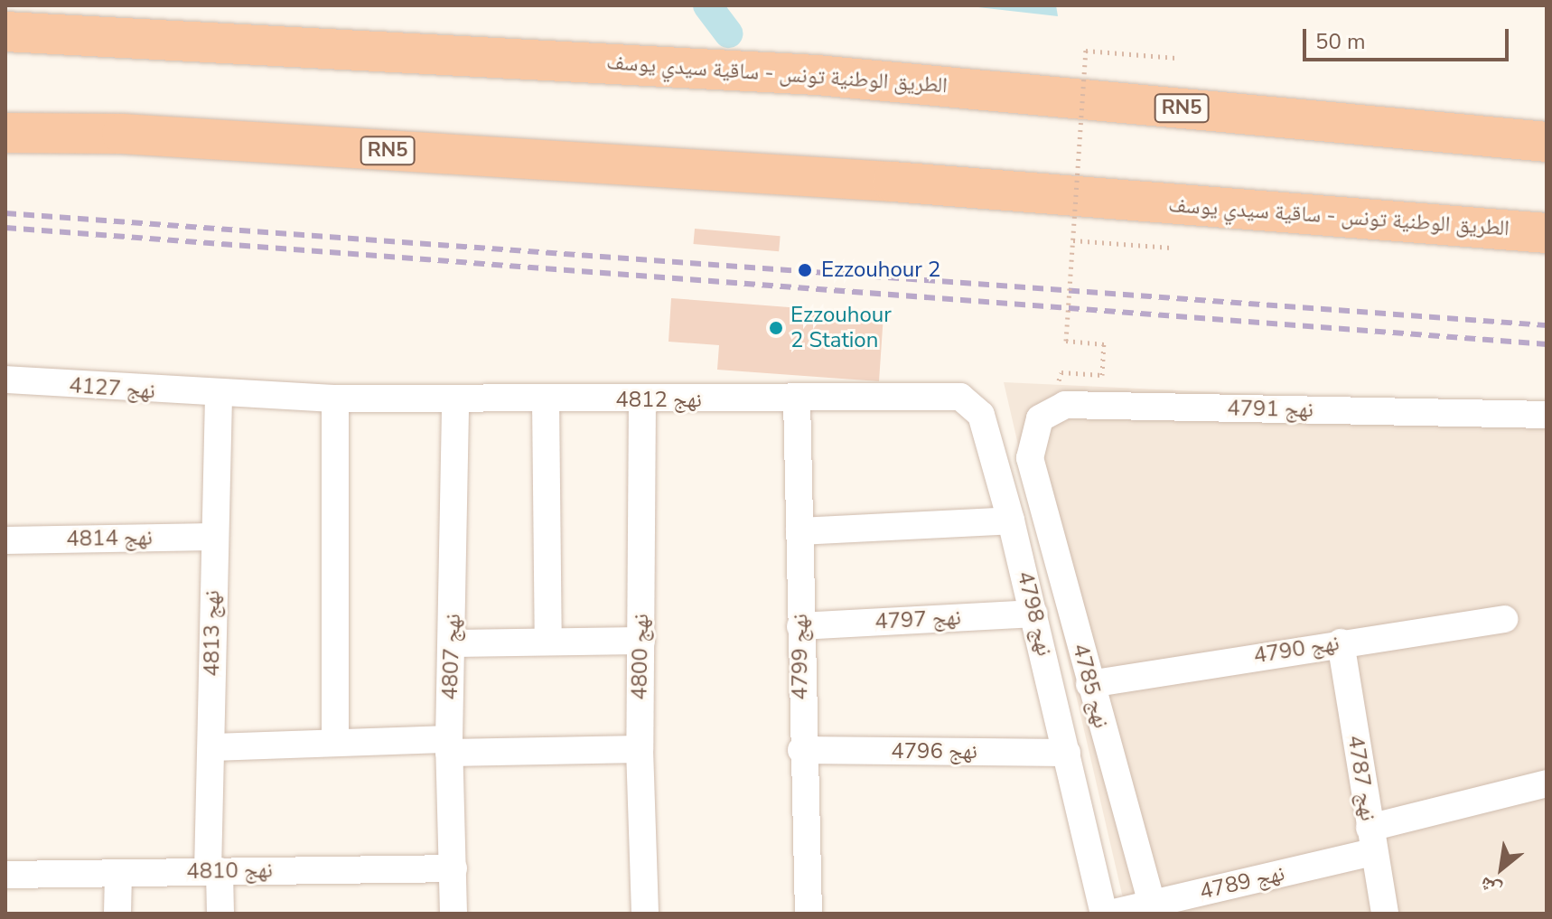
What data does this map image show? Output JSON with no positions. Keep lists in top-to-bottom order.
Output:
{
  "streets": {
    "highway": ["الطريق الوطنية تونس - ساقية سيدي يوسف", "RN5"],
    "street": [
      "نهج 4127",
      "نهج 4812",
      "نهج 4791",
      "نهج 4814",
      "نهج 4798",
      "نهج 4797",
      "نهج 4813",
      "نهج 4790",
      "نهج 4807",
      "نهج 4800",
      "نهج 4799",
      "نهج 4785",
      "نهج 4796",
      "نهج 4787",
      "نهج 4810",
      "نهج 4789"
    ]
  },
  "crossings": [
    ["نهج 4127", "نهج 4812"],
    ["نهج 4127", "نهج 4813"],
    ["نهج 4812", "نهج 4798"],
    ["نهج 4812", "نهج 4813"],
    ["نهج 4812", "نهج 4807"],
    ["نهج 4812", "نهج 4800"],
    ["نهج 4812", "نهج 4799"],
    ["نهج 4791", "نهج 4785"],
    ["نهج 4814", "نهج 4813"],
    ["نهج 4798", "نهج 4797"],
    ["نهج 4798", "نهج 4796"],
    ["نهج 4797", "نهج 4799"],
    ["نهج 4813", "نهج 4810"],
    ["نهج 4790", "نهج 4785"],
    ["نهج 4790", "نهج 4787"],
    ["نهج 4807", "نهج 4810"],
    ["نهج 4799", "نهج 4796"],
    ["نهج 4785", "نهج 4789"],
    ["نهج 4787", "نهج 4789"]
  ],
  "places": ["Ezzouhour 2", "Ezzouhour 2 Station"],
  "scale_bar": "50 m",
  "north": "bottom left"
}
